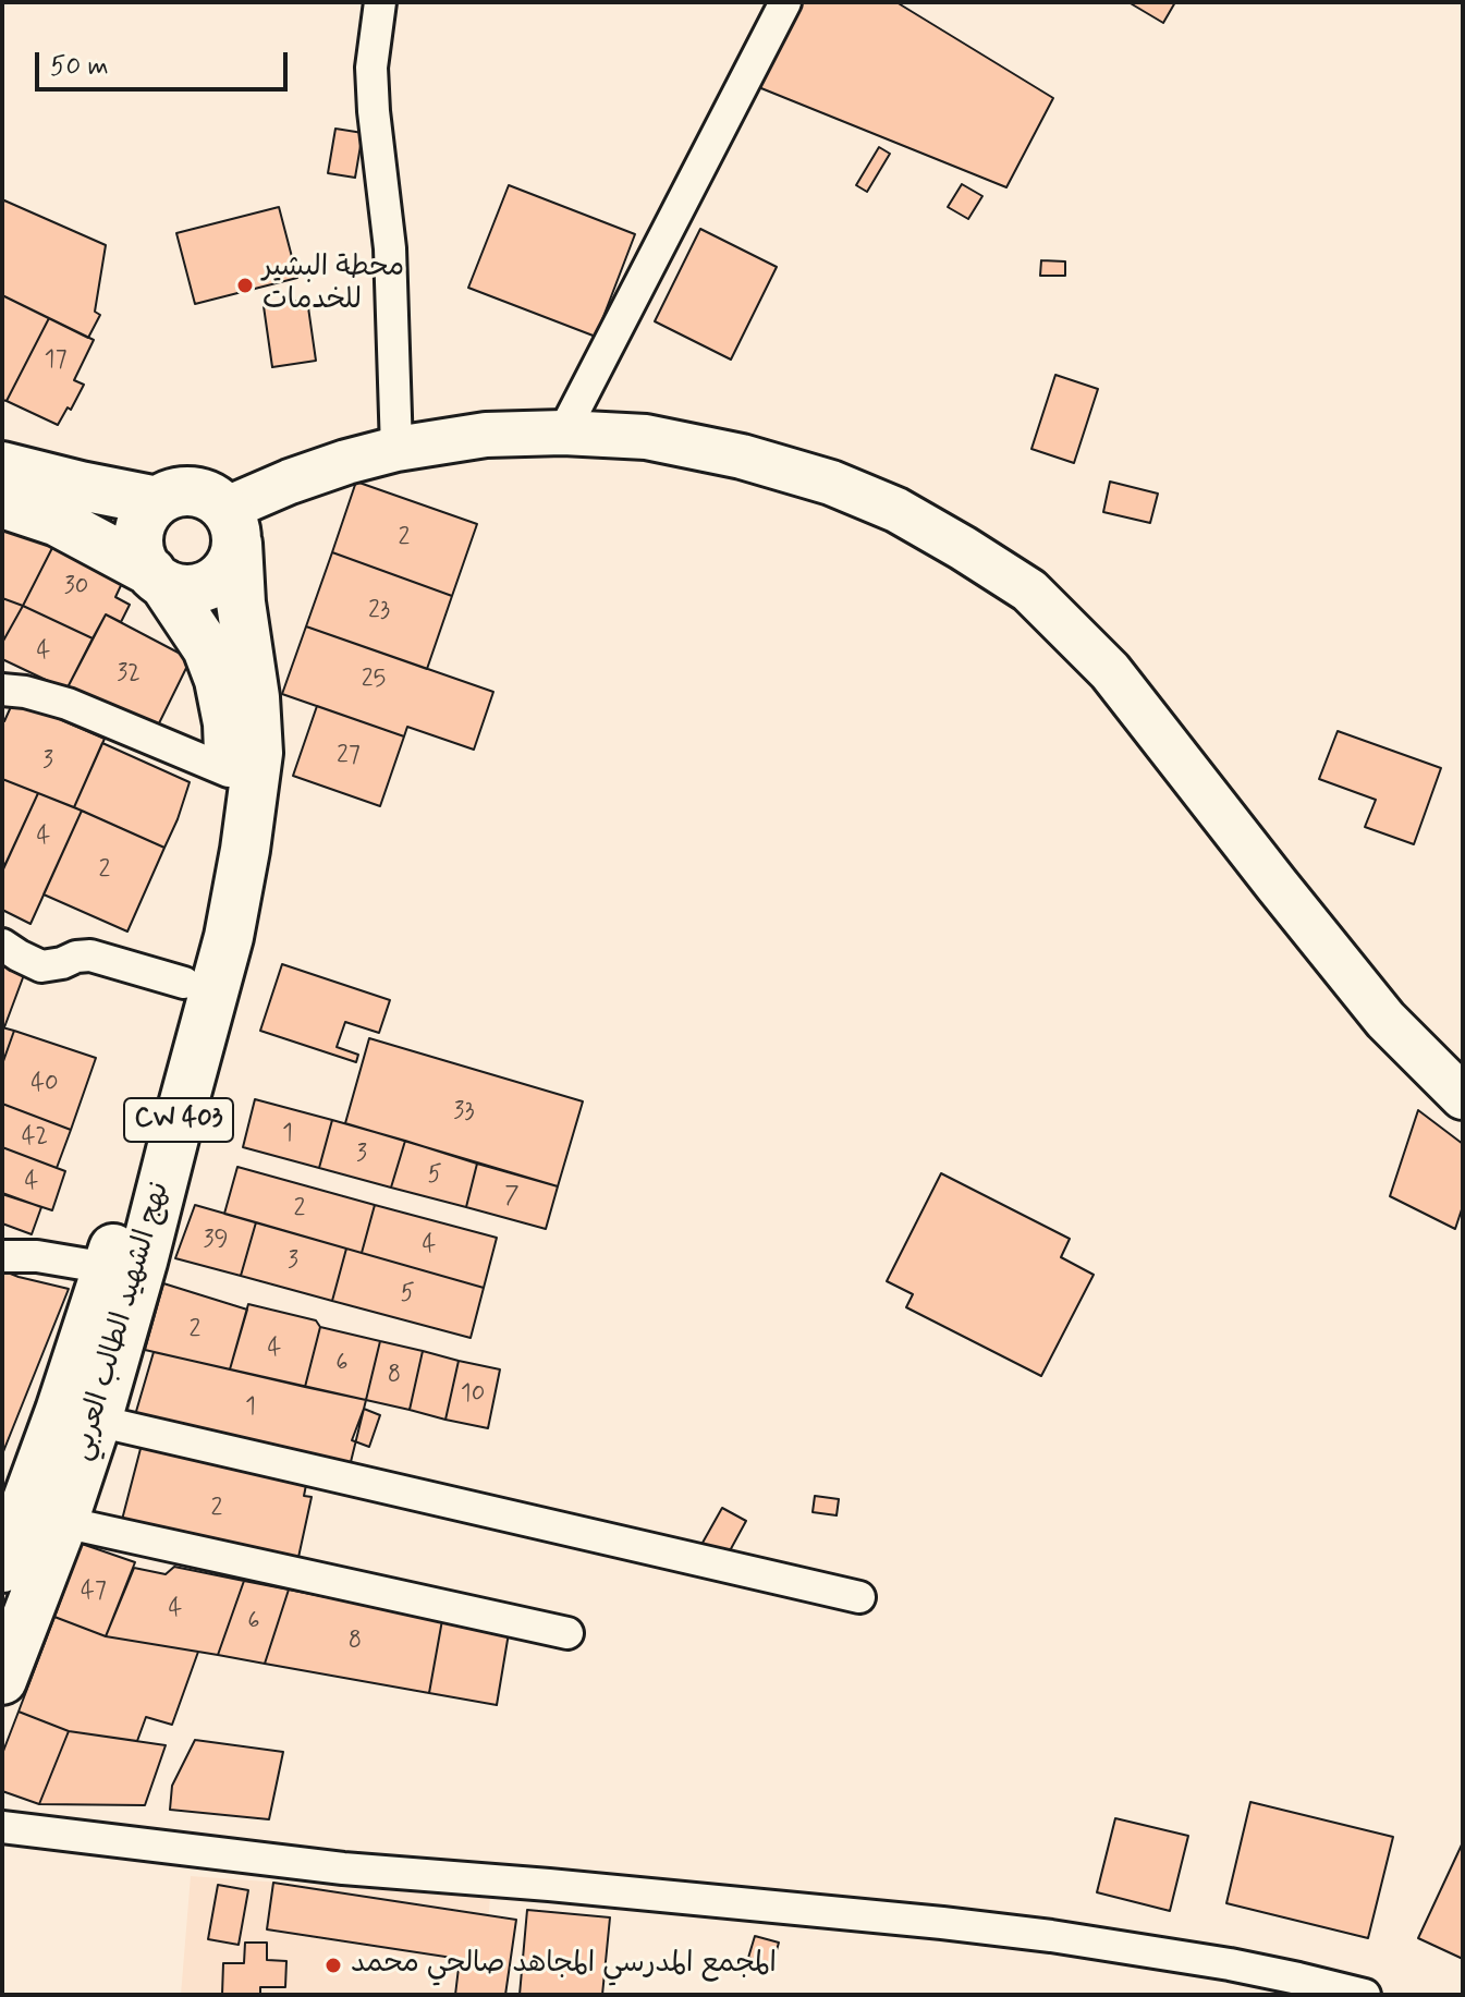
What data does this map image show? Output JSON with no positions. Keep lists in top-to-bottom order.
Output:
{
  "streets": {
    "main road": ["CW 403", "نهج الشهيد الطالب العربي"]
  },
  "places": ["محطة البشير للخدمات", "المجمع المدرسي المجاهد صالحي محمد"],
  "house_numbers": [
    "17",
    "2",
    "30",
    "23",
    "4",
    "32",
    "25",
    "27",
    "3",
    "4",
    "2",
    "40",
    "33",
    "1",
    "42",
    "3",
    "5",
    "4",
    "7",
    "2",
    "39",
    "4",
    "3",
    "5",
    "2",
    "4",
    "6",
    "8",
    "10",
    "1",
    "2",
    "47",
    "4",
    "6",
    "8"
  ],
  "scale_bar": "50 m"
}
